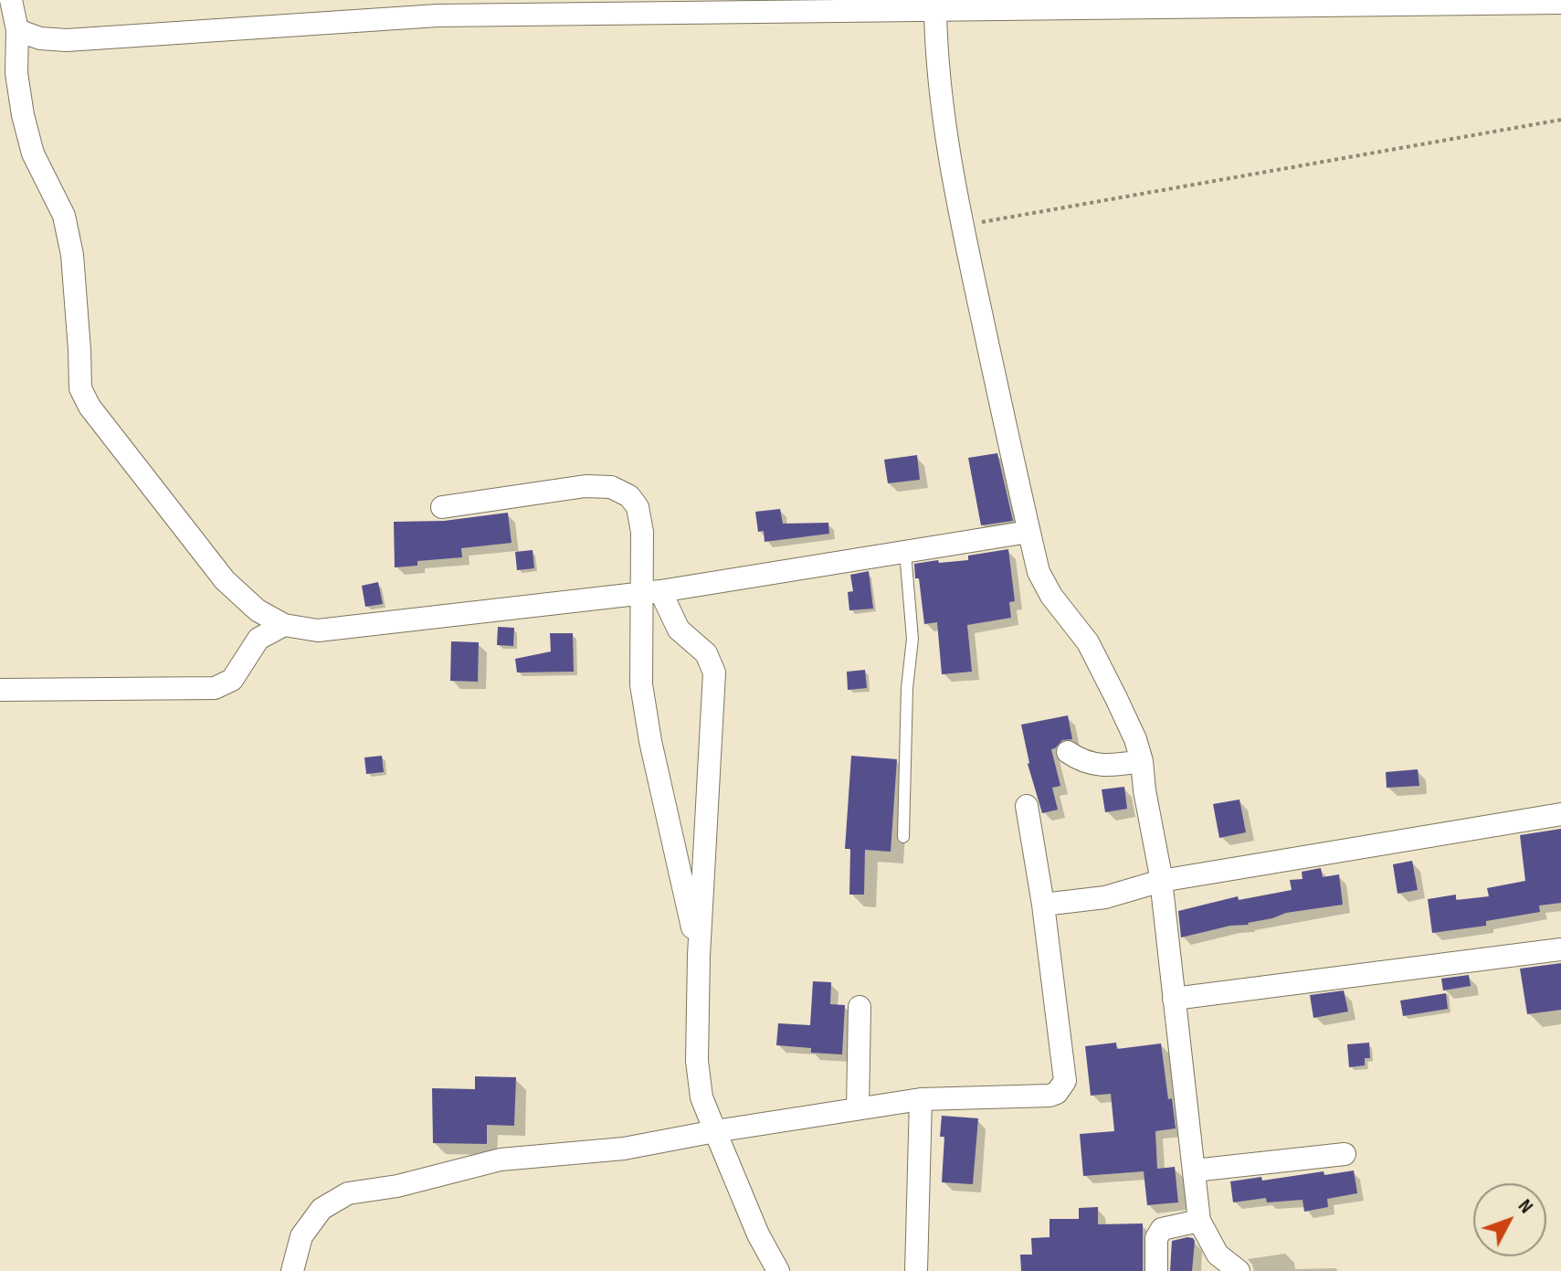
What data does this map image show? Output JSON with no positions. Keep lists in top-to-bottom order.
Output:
{
  "north": "top right"
}
